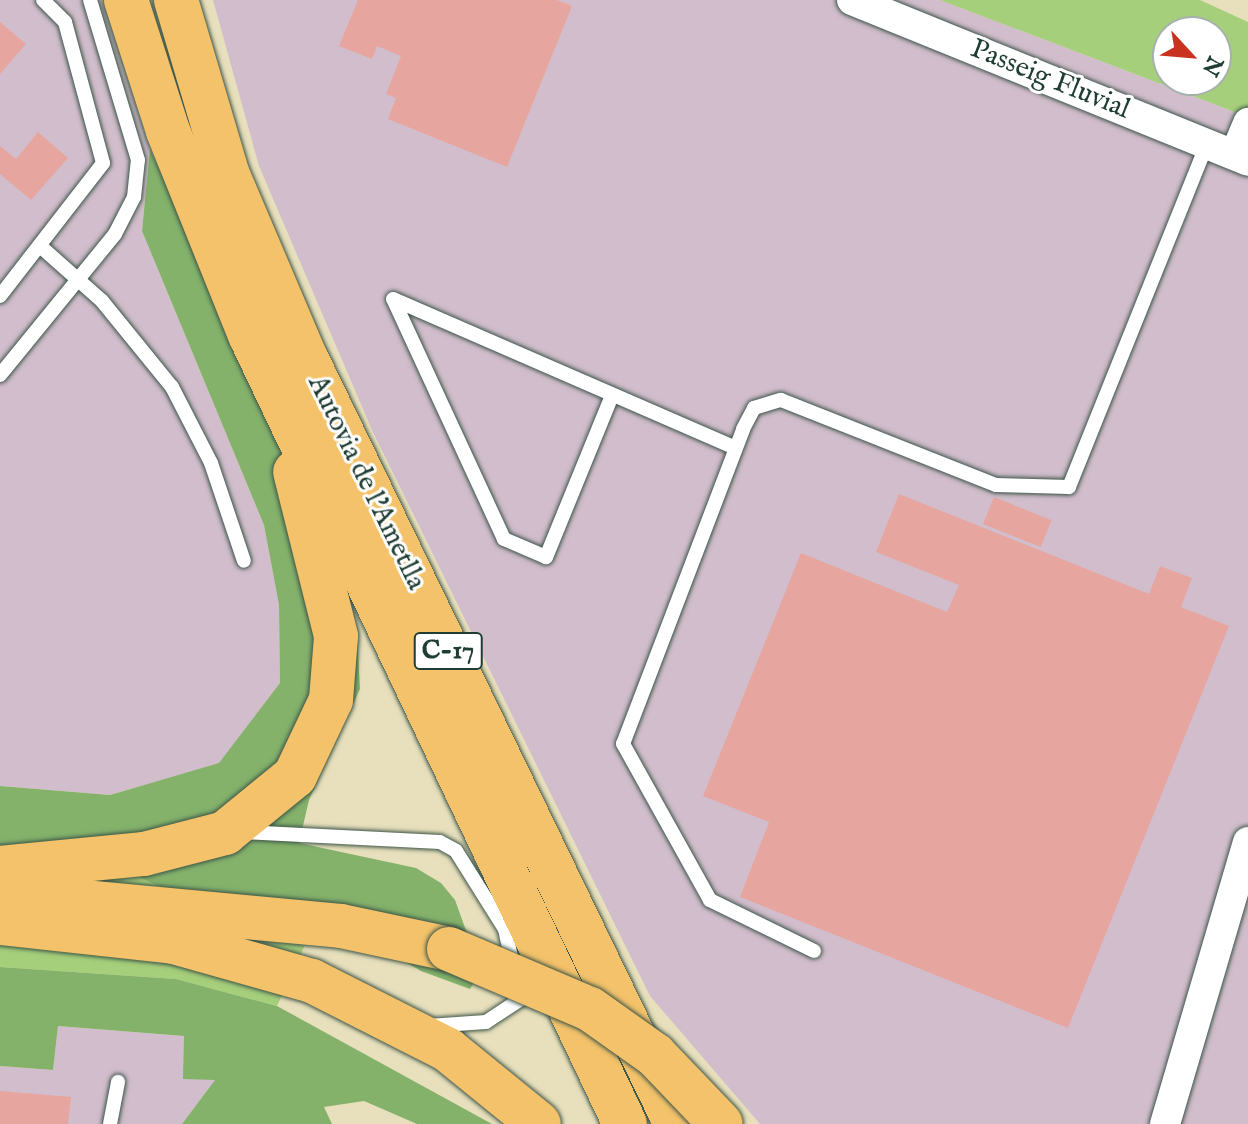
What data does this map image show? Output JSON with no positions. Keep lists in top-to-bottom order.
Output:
{
  "streets": {
    "highway": ["Autovia de l'Ametlla", "C-17"],
    "street": ["Passeig Fluvial"]
  },
  "north": "bottom right"
}
